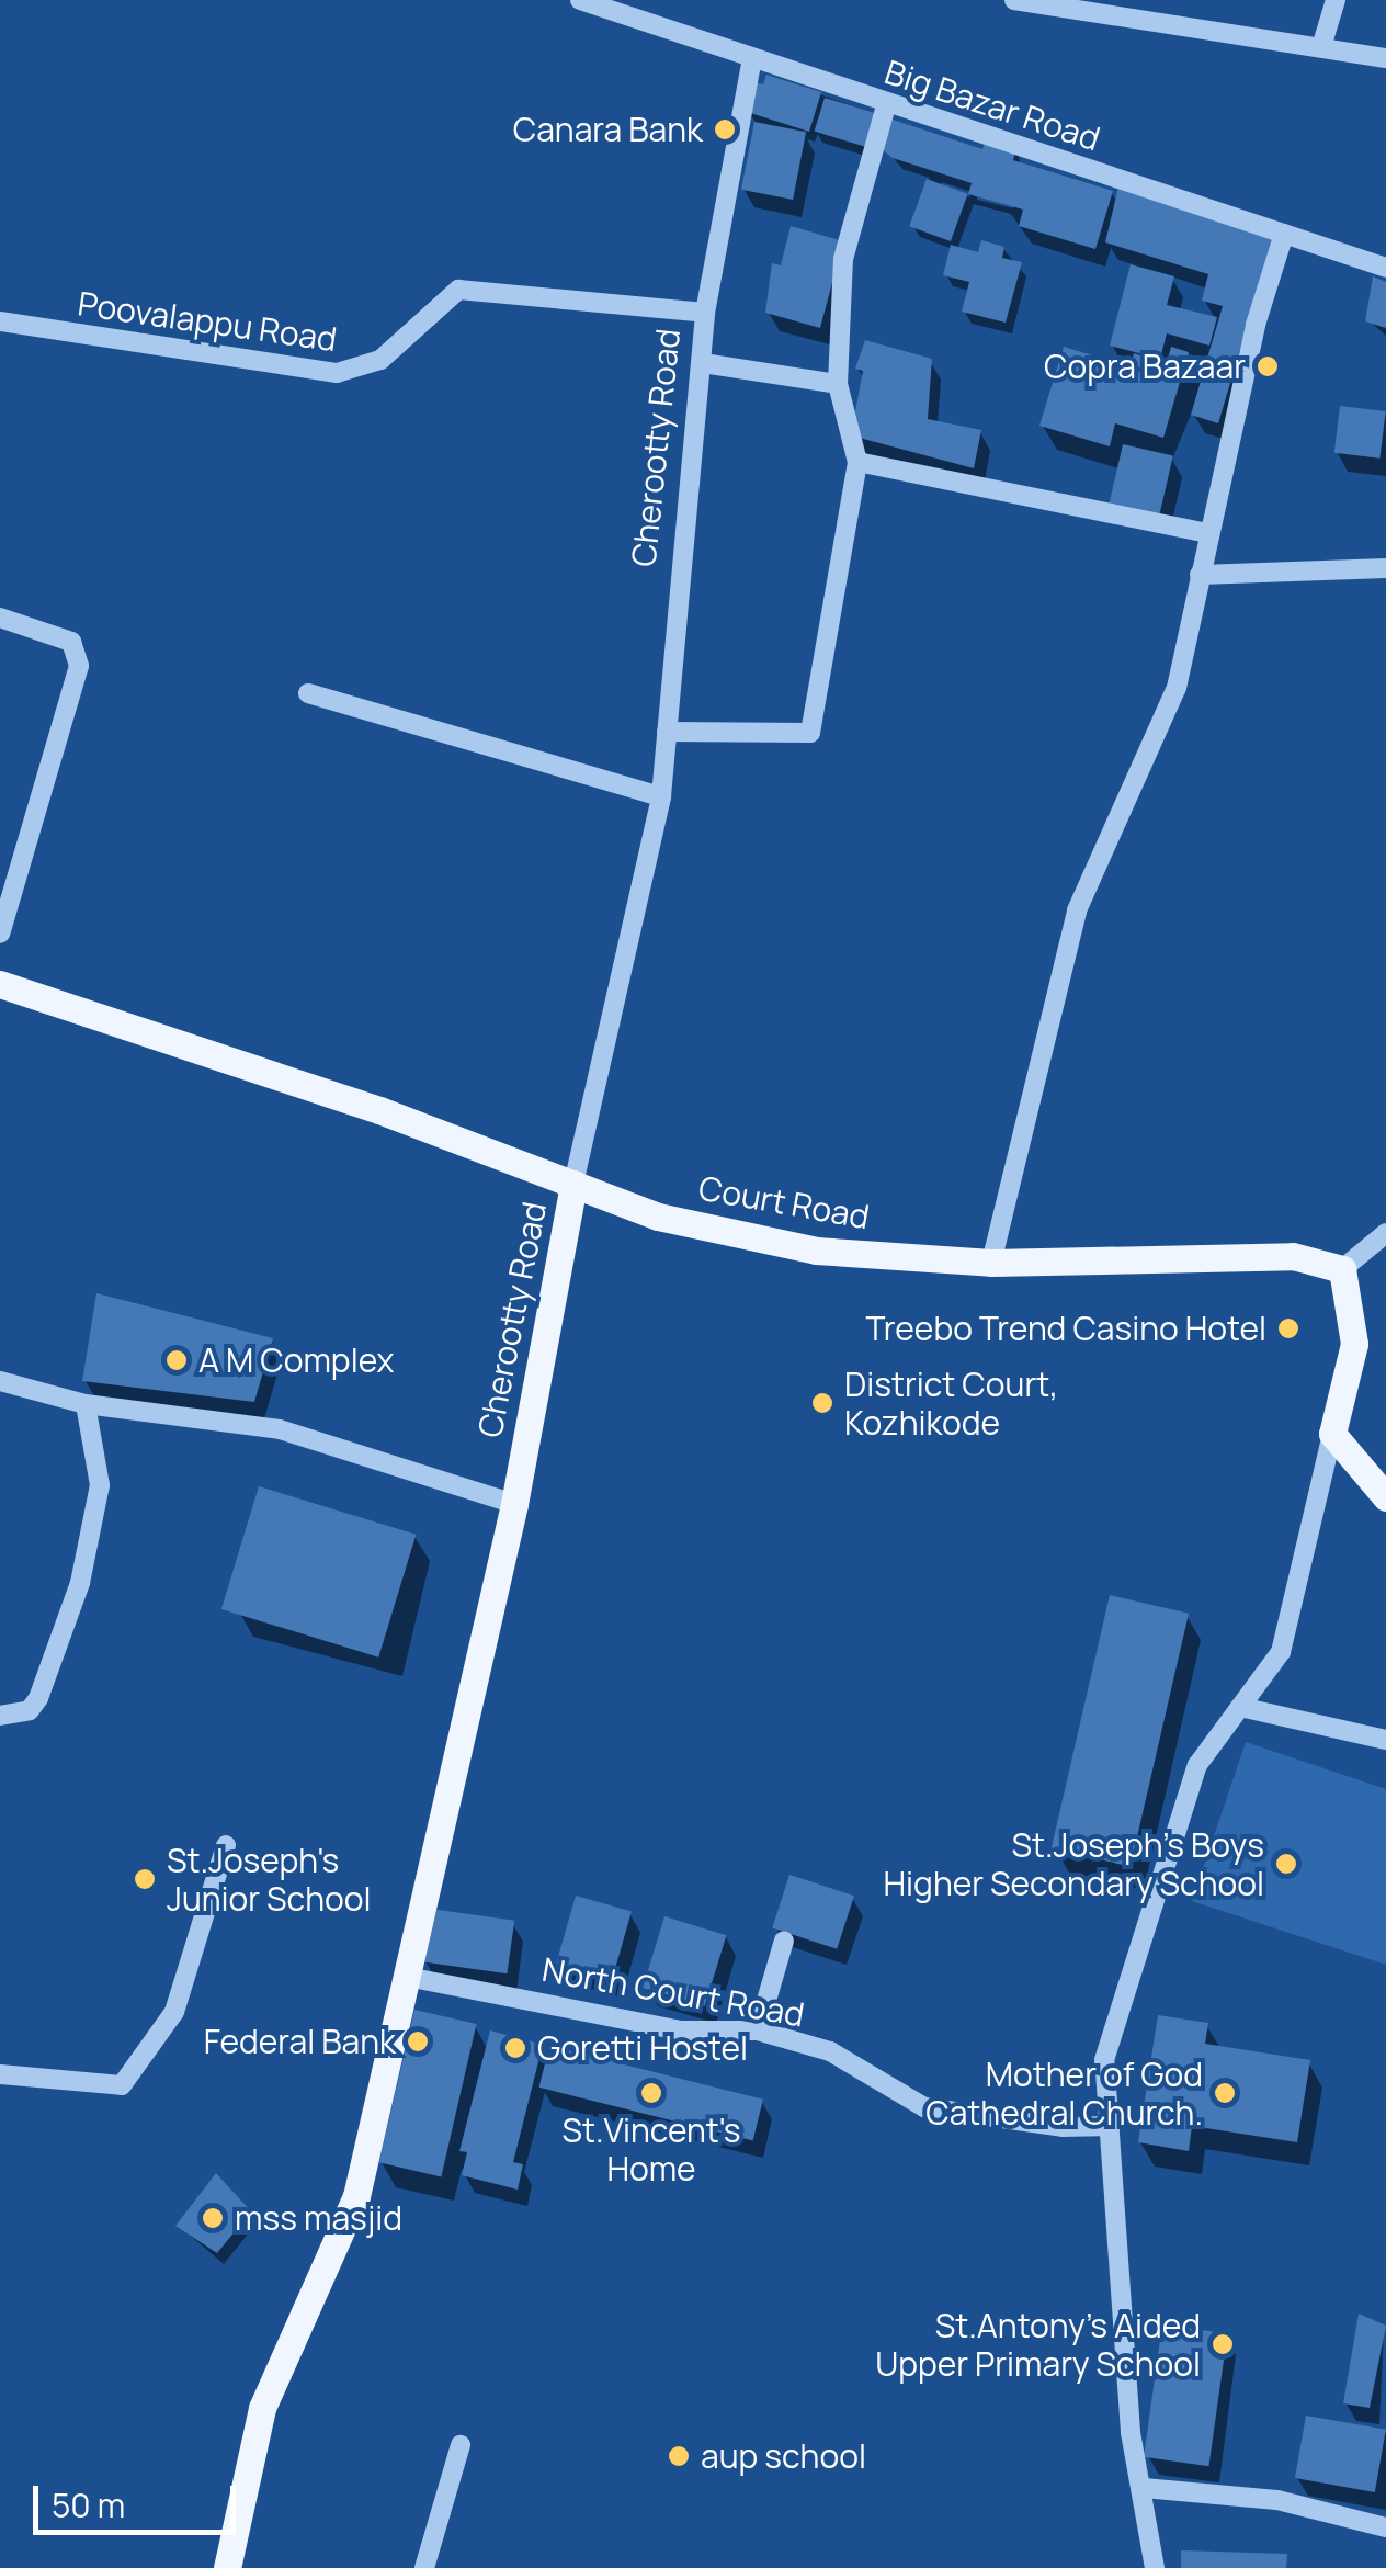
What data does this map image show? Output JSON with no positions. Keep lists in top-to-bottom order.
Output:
{
  "streets": {
    "main road": ["Cherootty Road", "Court Road"],
    "street": ["Big Bazar Road", "Poovalappu Road", "North Court Road"]
  },
  "crossings": [
    ["Big Bazar Road", "Cherootty Road"],
    ["Poovalappu Road", "Cherootty Road"],
    ["Cherootty Road", "Court Road"],
    ["Cherootty Road", "North Court Road"]
  ],
  "places": [
    "Canara Bank",
    "Copra Bazaar",
    "Treebo Trend Casino Hotel",
    "A M Complex",
    "District Court, Kozhikode",
    "St.Joseph's Boys Higher Secondary School",
    "St.Joseph's Junior School",
    "Federal Bank",
    "Goretti Hostel",
    "St.Vincent's Home",
    "Mother of God Cathedral Church.",
    "mss masjid",
    "St.Antony's Aided Upper Primary School",
    "aup school"
  ],
  "scale_bar": "50 m"
}
